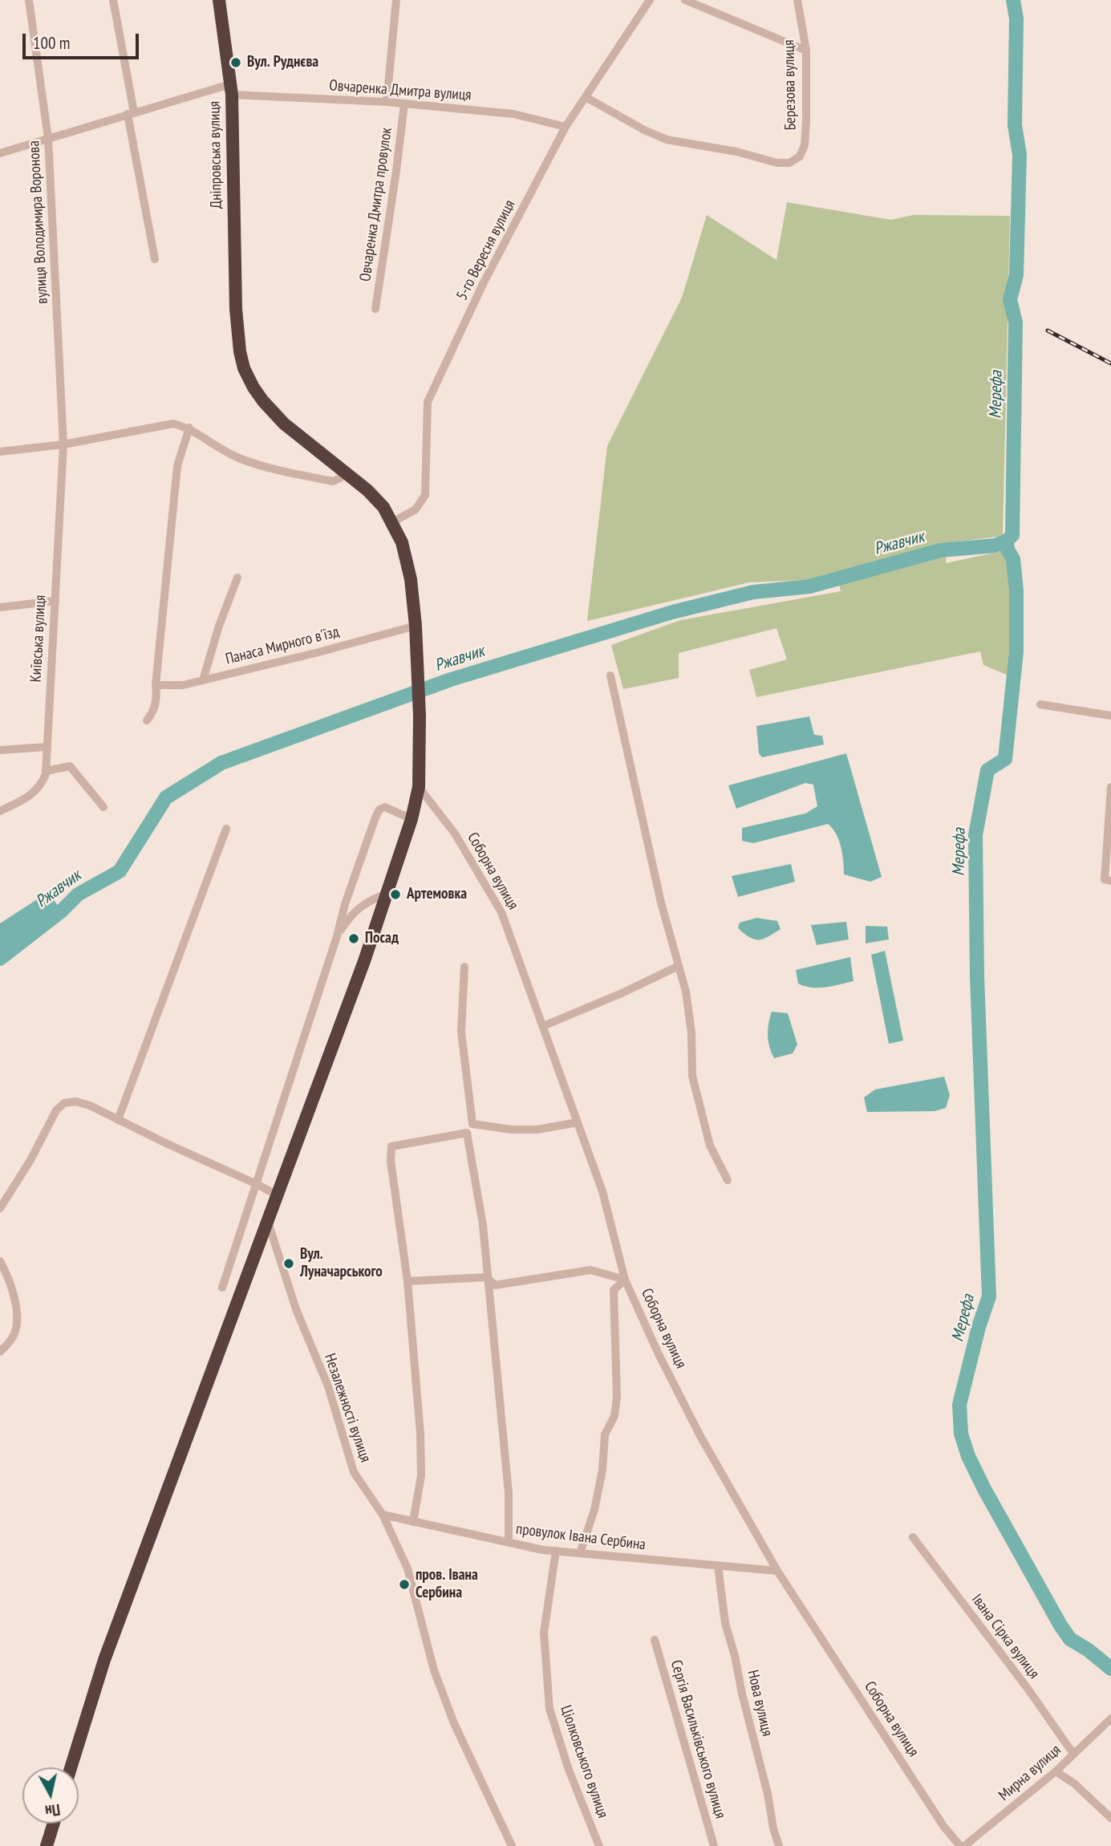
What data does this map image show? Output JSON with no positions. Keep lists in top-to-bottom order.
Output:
{
  "streets": {
    "highway": ["Дніпровська вулиця"],
    "street": [
      "Березова вулиця",
      "Овчаренка Дмитра вулиця",
      "Овчаренка Дмитра провулок",
      "вулиця Володимира Воронова",
      "5-го Вересня вулиця",
      "Київська вулиця",
      "Панаса Мирного в'їзд",
      "Соборна вулиця",
      "Незалежності вулиця",
      "провулок Івана Сербина",
      "Івана Сірка вулиця",
      "Нова вулиця",
      "Сергія Васильківського вулиця",
      "Ціолковського вулиця",
      "Мирна вулиця"
    ]
  },
  "crossings": [
    ["Березова вулиця", "5-го Вересня вулиця"],
    ["Овчаренка Дмитра вулиця", "Дніпровська вулиця"],
    ["Овчаренка Дмитра вулиця", "Овчаренка Дмитра провулок"],
    ["Овчаренка Дмитра вулиця", "вулиця Володимира Воронова"],
    ["Овчаренка Дмитра вулиця", "5-го Вересня вулиця"],
    ["Дніпровська вулиця", "5-го Вересня вулиця"],
    ["Дніпровська вулиця", "Панаса Мирного в'їзд"],
    ["Дніпровська вулиця", "Соборна вулиця"],
    ["Дніпровська вулиця", "Незалежності вулиця"],
    ["вулиця Володимира Воронова", "Київська вулиця"],
    ["Соборна вулиця", "провулок Івана Сербина"],
    ["Соборна вулиця", "Мирна вулиця"],
    ["Незалежності вулиця", "провулок Івана Сербина"],
    ["провулок Івана Сербина", "Нова вулиця"],
    ["провулок Івана Сербина", "Ціолковського вулиця"],
    ["Івана Сірка вулиця", "Мирна вулиця"]
  ],
  "water": ["Мерефа", "Ржавчик"],
  "places": [
    "Вул. Руднєва",
    "Артемовка",
    "Посад",
    "Вул. Луначарського",
    "пров. Івана Сербина"
  ],
  "scale_bar": "100 m",
  "north": "bottom"
}
